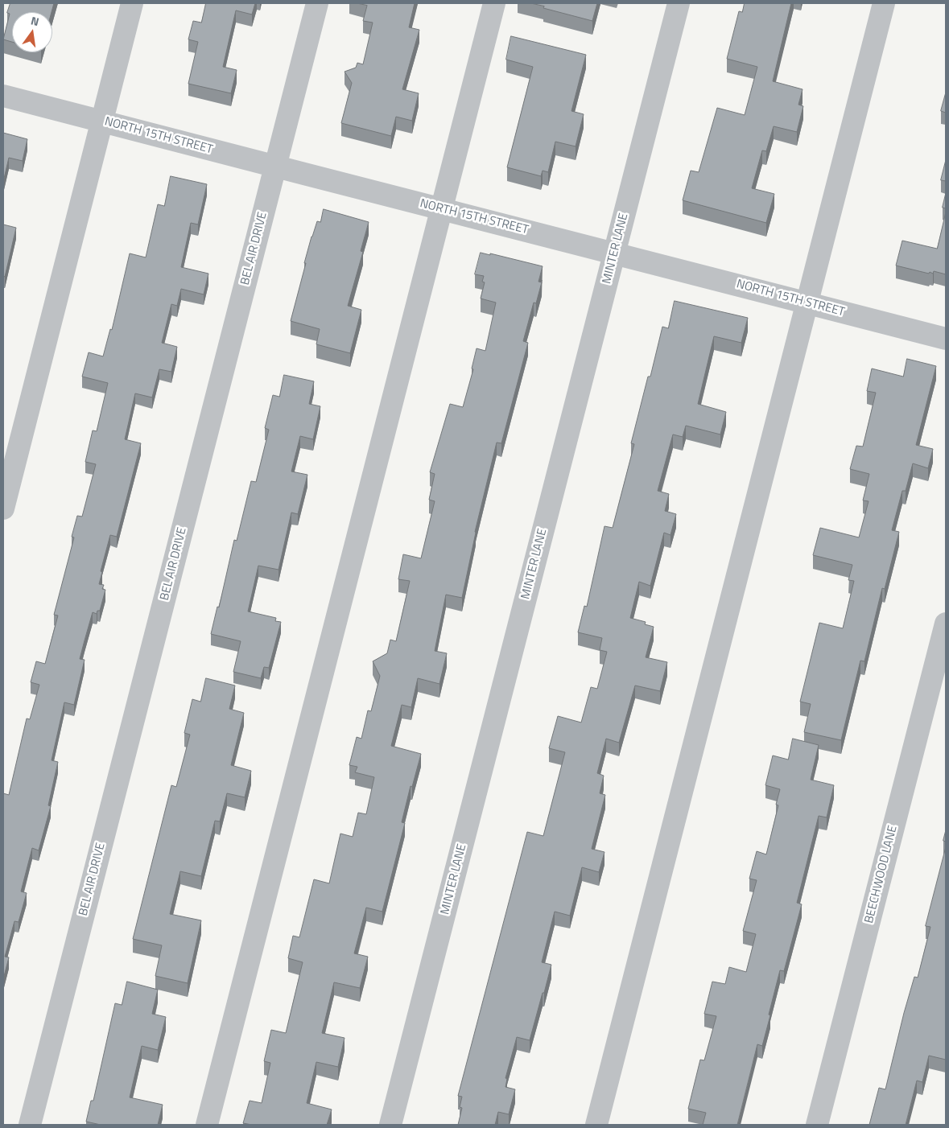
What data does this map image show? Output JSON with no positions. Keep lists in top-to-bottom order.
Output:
{
  "streets": {
    "street": [
      "NORTH 15TH STREET",
      "BEL AIR DRIVE",
      "MINTER LANE",
      "BEECHWOOD LANE"
    ]
  },
  "crossings": [
    ["NORTH 15TH STREET", "BEL AIR DRIVE"],
    ["NORTH 15TH STREET", "MINTER LANE"]
  ],
  "north": "top"
}
